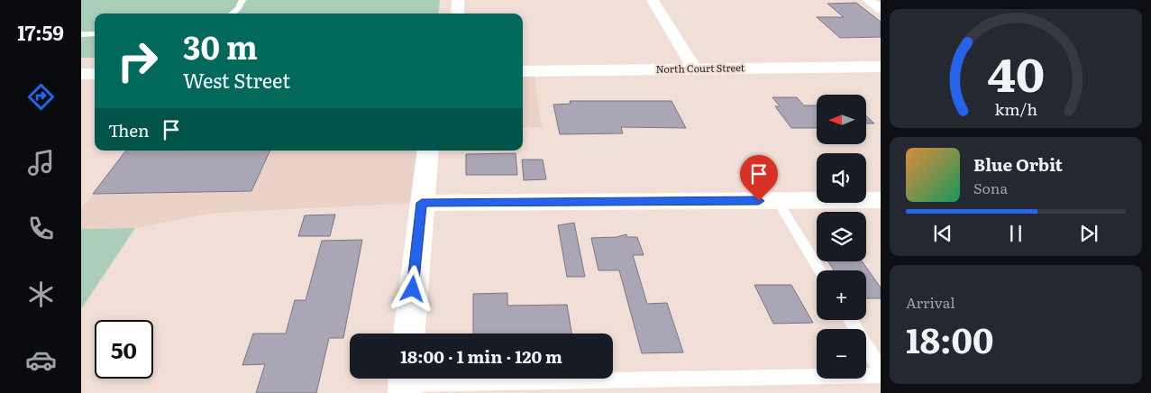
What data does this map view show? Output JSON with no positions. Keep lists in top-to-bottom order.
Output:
{
  "streets": {
    "main road": ["North Court Street"]
  },
  "north": "left",
  "page": {
    "tabs": "17:59",
    "turn": ["30 m", "West Street"],
    "map_buttons": ["+", "−"],
    "then": "Then",
    "song": ["Blue Orbit", "Sona"],
    "tile": ["Arrival", "18:00"],
    "limit": "50",
    "trip": "18:00 · 1 min · 120 m",
    "gauge": ["40", "km/h"]
  }
}
